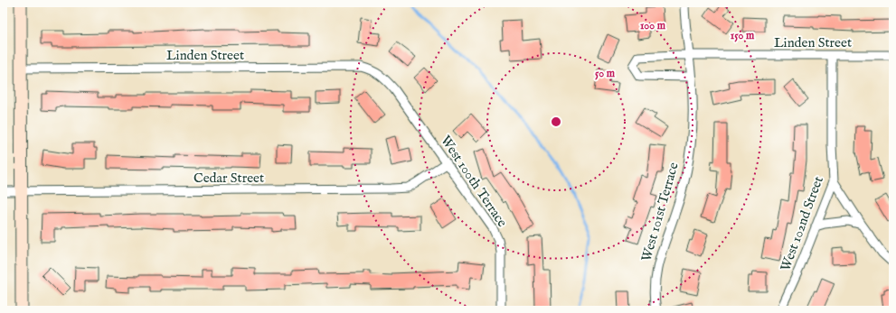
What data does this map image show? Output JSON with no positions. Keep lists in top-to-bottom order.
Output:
{
  "streets": {
    "street": [
      "Linden Street",
      "Cedar Street",
      "West 100th Terrace",
      "West 101st Terrace",
      "West 102nd Street"
    ]
  },
  "crossings": [
    ["Linden Street", "West 100th Terrace"],
    ["Linden Street", "West 101st Terrace"],
    ["Linden Street", "West 102nd Street"],
    ["Cedar Street", "West 100th Terrace"]
  ],
  "rings": ["100 m", "150 m", "50 m"]
}
